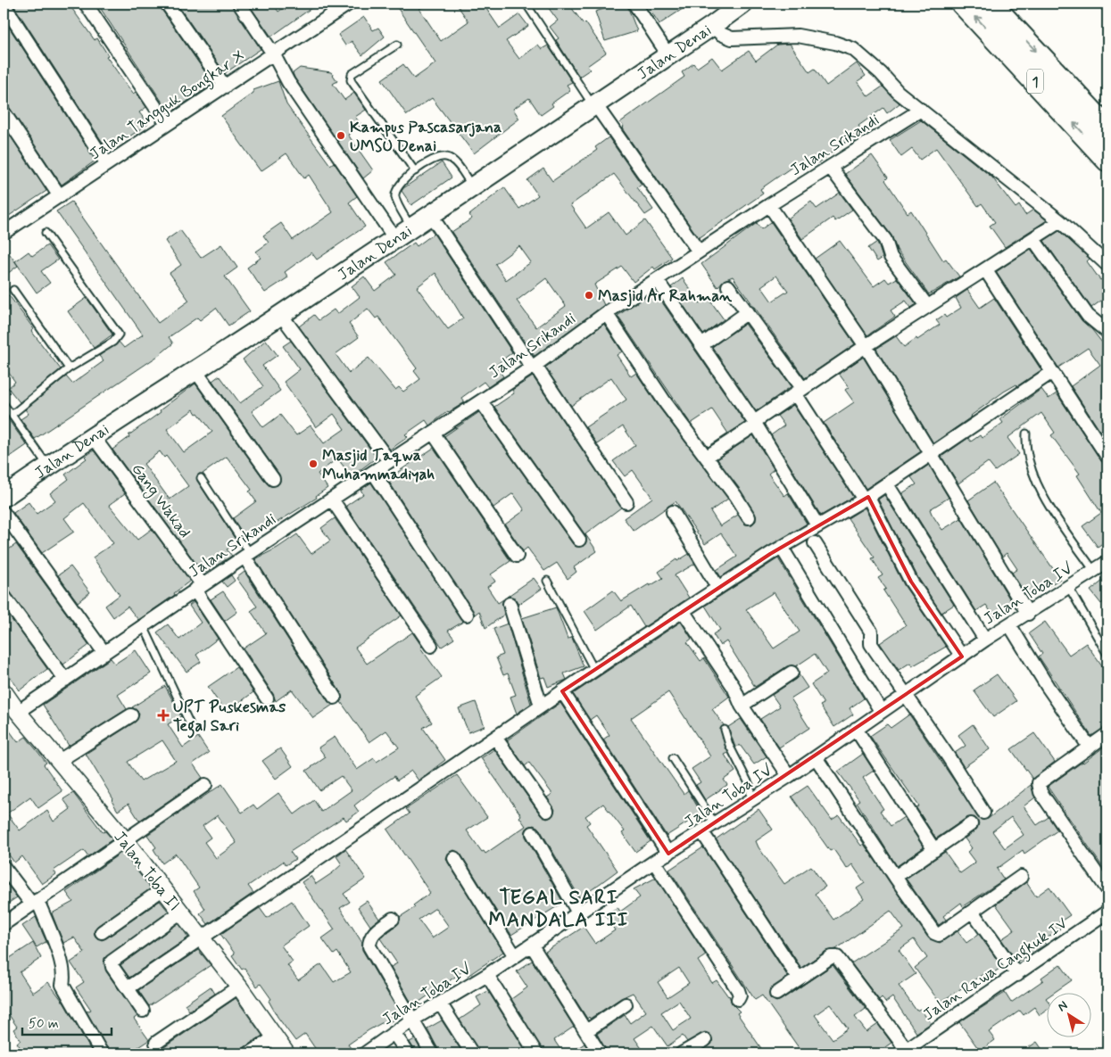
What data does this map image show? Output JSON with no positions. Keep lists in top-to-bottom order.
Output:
{
  "streets": {
    "highway": ["1"],
    "main road": ["Jalan Denai"],
    "street": [
      "Jalan Tangguk Bongkar X",
      "Jalan Srikandi",
      "Gang Wakad",
      "Jalan Toba IV",
      "Jalan Toba II",
      "Jalan Rawa Cangkuk IV"
    ]
  },
  "crossings": [
    ["Jalan Denai", "Gang Wakad"],
    ["Jalan Srikandi", "Gang Wakad"],
    ["Jalan Srikandi", "Jalan Toba II"]
  ],
  "districts": ["TEGAL SARI MANDALA III"],
  "places": {
    "other": ["Kampus Pascasarjana UMSU Denai", "Masjid Ar Rahman", "Masjid Taqwa Muhammadiyah"],
    "health": ["UPT Puskesmas Tegal Sari"]
  },
  "scale_bar": "50 m",
  "north": "top left"
}
